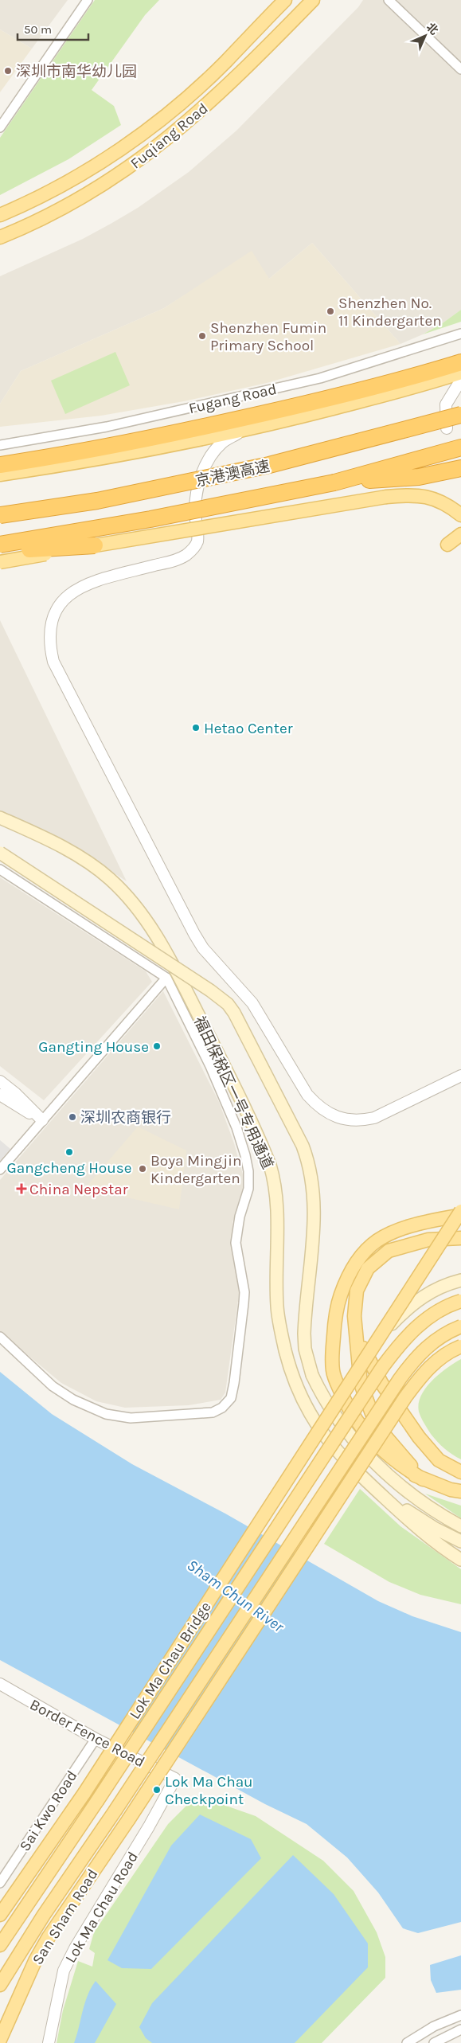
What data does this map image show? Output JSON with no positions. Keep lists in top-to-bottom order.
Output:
{
  "streets": {
    "highway": ["京港澳高速"],
    "main road": [
      "Fuqiang Road",
      "福田保税区一号专用通道",
      "Lok Ma Chau Bridge",
      "San Sham Road"
    ],
    "street": [
      "Fugang Road",
      "Border Fence Road",
      "Sai Kwo Road",
      "Lok Ma Chau Road"
    ]
  },
  "crossings": [
    ["Border Fence Road", "Sai Kwo Road"],
    ["Border Fence Road", "Lok Ma Chau Road"]
  ],
  "water": ["Sham Chun River"],
  "places": {
    "other": [
      "深圳市南华幼儿园",
      "Shenzhen No. 11 Kindergarten",
      "Shenzhen Fumin Primary School",
      "Hetao Center",
      "Gangting House",
      "深圳农商银行",
      "Gangcheng House",
      "Boya Mingjin Kindergarten",
      "Lok Ma Chau Checkpoint"
    ],
    "health": ["China Nepstar"]
  },
  "scale_bar": "50 m",
  "north": "top right"
}
